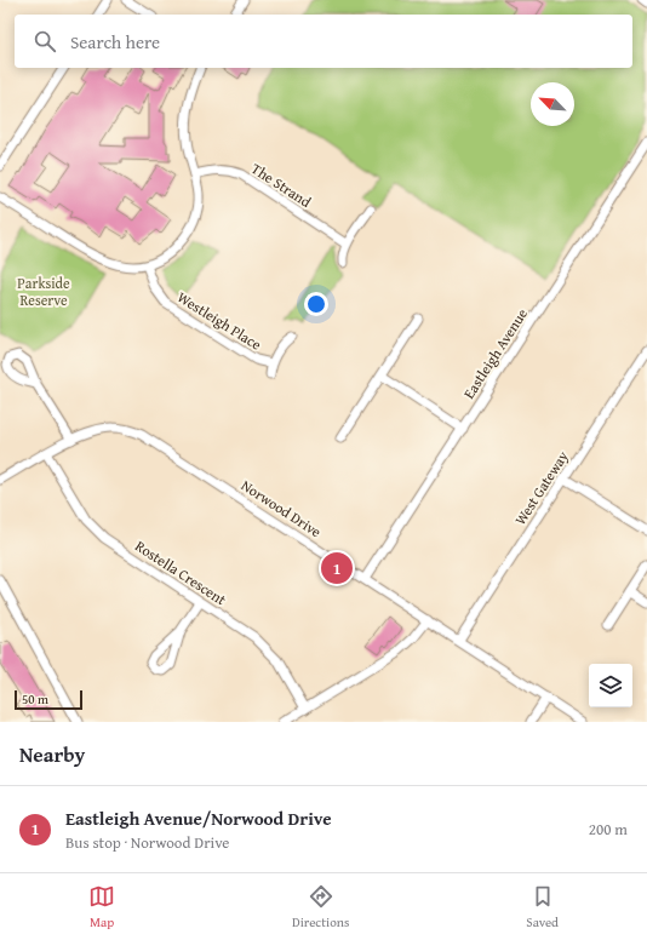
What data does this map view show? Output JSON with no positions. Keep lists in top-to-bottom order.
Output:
{
  "streets": {
    "street": [
      "The Strand",
      "Westleigh Place",
      "Eastleigh Avenue",
      "West Gateway",
      "Norwood Drive",
      "Rostella Crescent"
    ]
  },
  "crossings": [
    ["Eastleigh Avenue", "Norwood Drive"],
    ["West Gateway", "Norwood Drive"],
    ["Norwood Drive", "Rostella Crescent"]
  ],
  "parks": ["Parkside Reserve"],
  "scale_bar": "50 m",
  "north": "top left",
  "page": {
    "search": "Search here",
    "pins": "1",
    "scale": "50 m",
    "heading": "Nearby",
    "list": [
      {
        "mark": "1",
        "name": "Eastleigh Avenue/Norwood Drive",
        "note": "Bus stop · Norwood Drive",
        "value": "200 m"
      }
    ],
    "nav": ["Map", "Directions", "Saved"]
  }
}
